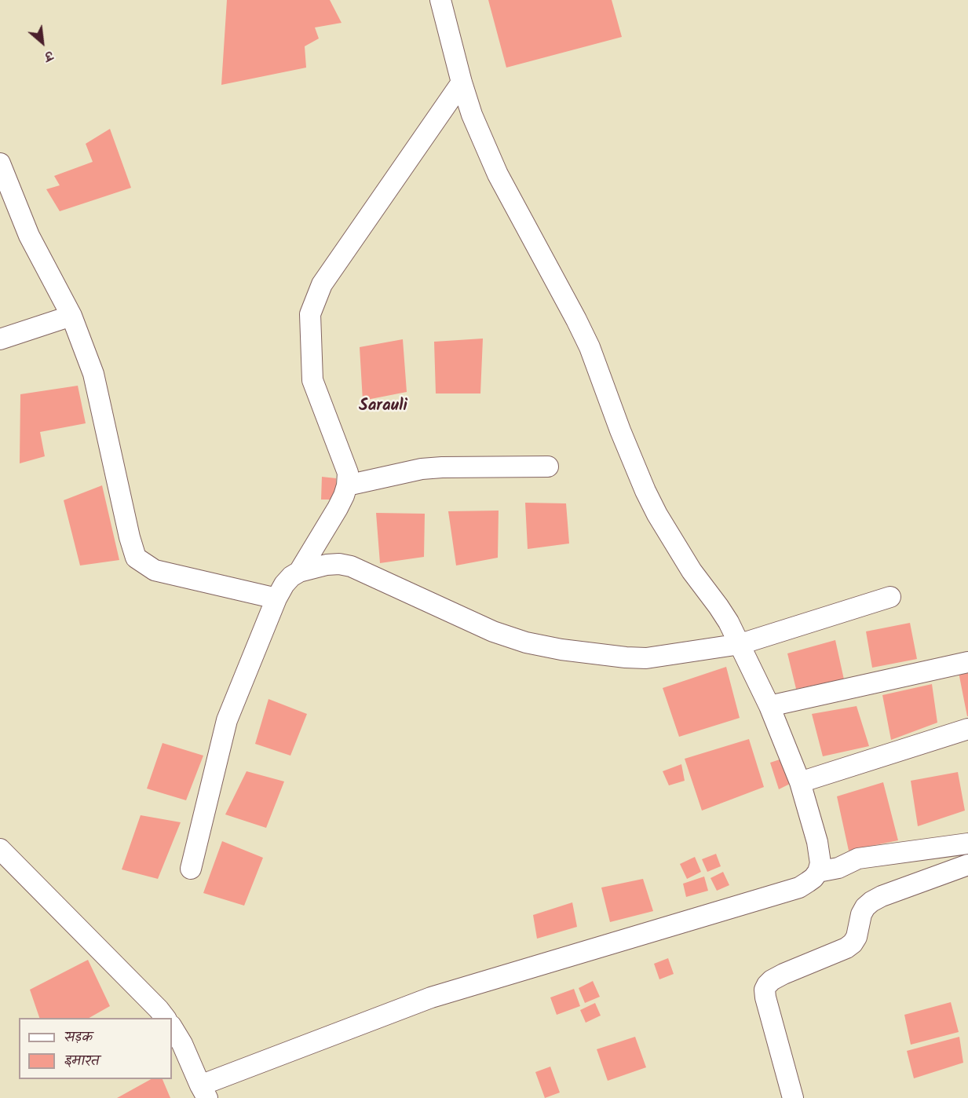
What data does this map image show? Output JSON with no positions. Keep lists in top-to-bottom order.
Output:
{
  "districts": ["Sarauli"],
  "legend": ["सड़क", "इमारत"],
  "north": "bottom right"
}
